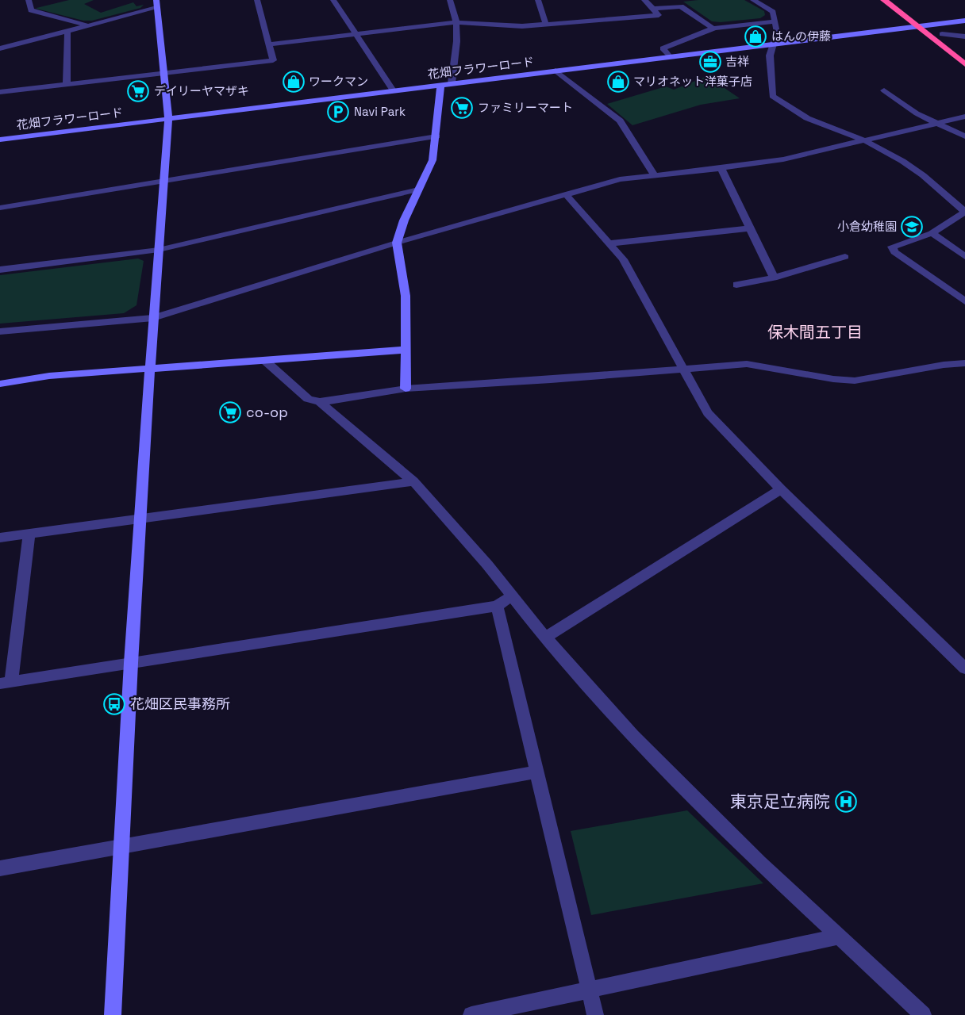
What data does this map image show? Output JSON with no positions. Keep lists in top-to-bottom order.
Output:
{
  "streets": {
    "street": ["花畑フラワーロード"]
  },
  "districts": ["保木間五丁目"],
  "places": {
    "shop": ["はんの伊藤", "ワークマン", "マリオネット洋菓子店"],
    "office": ["吉祥"],
    "supermarket": ["デイリーヤマザキ", "ファミリーマート", "co-op"],
    "parking": ["Navi Park"],
    "school or university": ["小倉幼稚園"],
    "bus stop": ["花畑区民事務所"],
    "hospital": ["東京足立病院"]
  }
}
